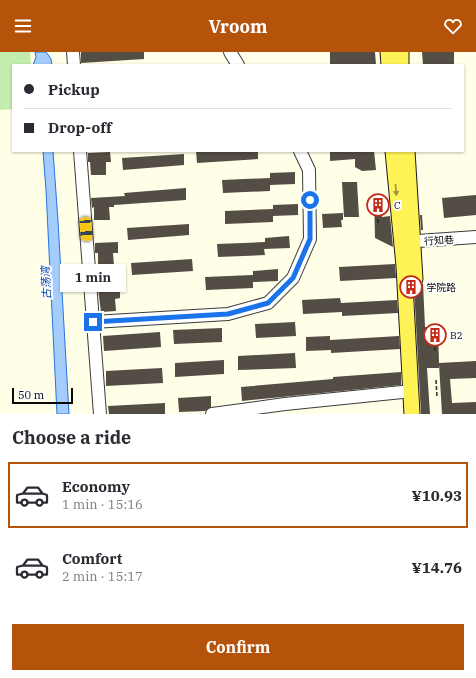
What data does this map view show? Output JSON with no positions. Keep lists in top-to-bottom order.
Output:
{
  "streets": {
    "street": ["行知巷"]
  },
  "water": ["古荡湾"],
  "places": {
    "building": ["C", "学院路", "B2"]
  },
  "scale_bar": "50 m",
  "page": {
    "header": "Vroom",
    "banner": ["Pickup", "Drop-off"],
    "bubble": "1 min",
    "scale": "50 m",
    "heading": "Choose a ride",
    "list": [
      {
        "name": "Economy",
        "note": "1 min · 15:16",
        "value": "¥10.93"
      },
      {
        "name": "Comfort",
        "note": "2 min · 15:17",
        "value": "¥14.76"
      }
    ],
    "buttons": "Confirm"
  }
}
